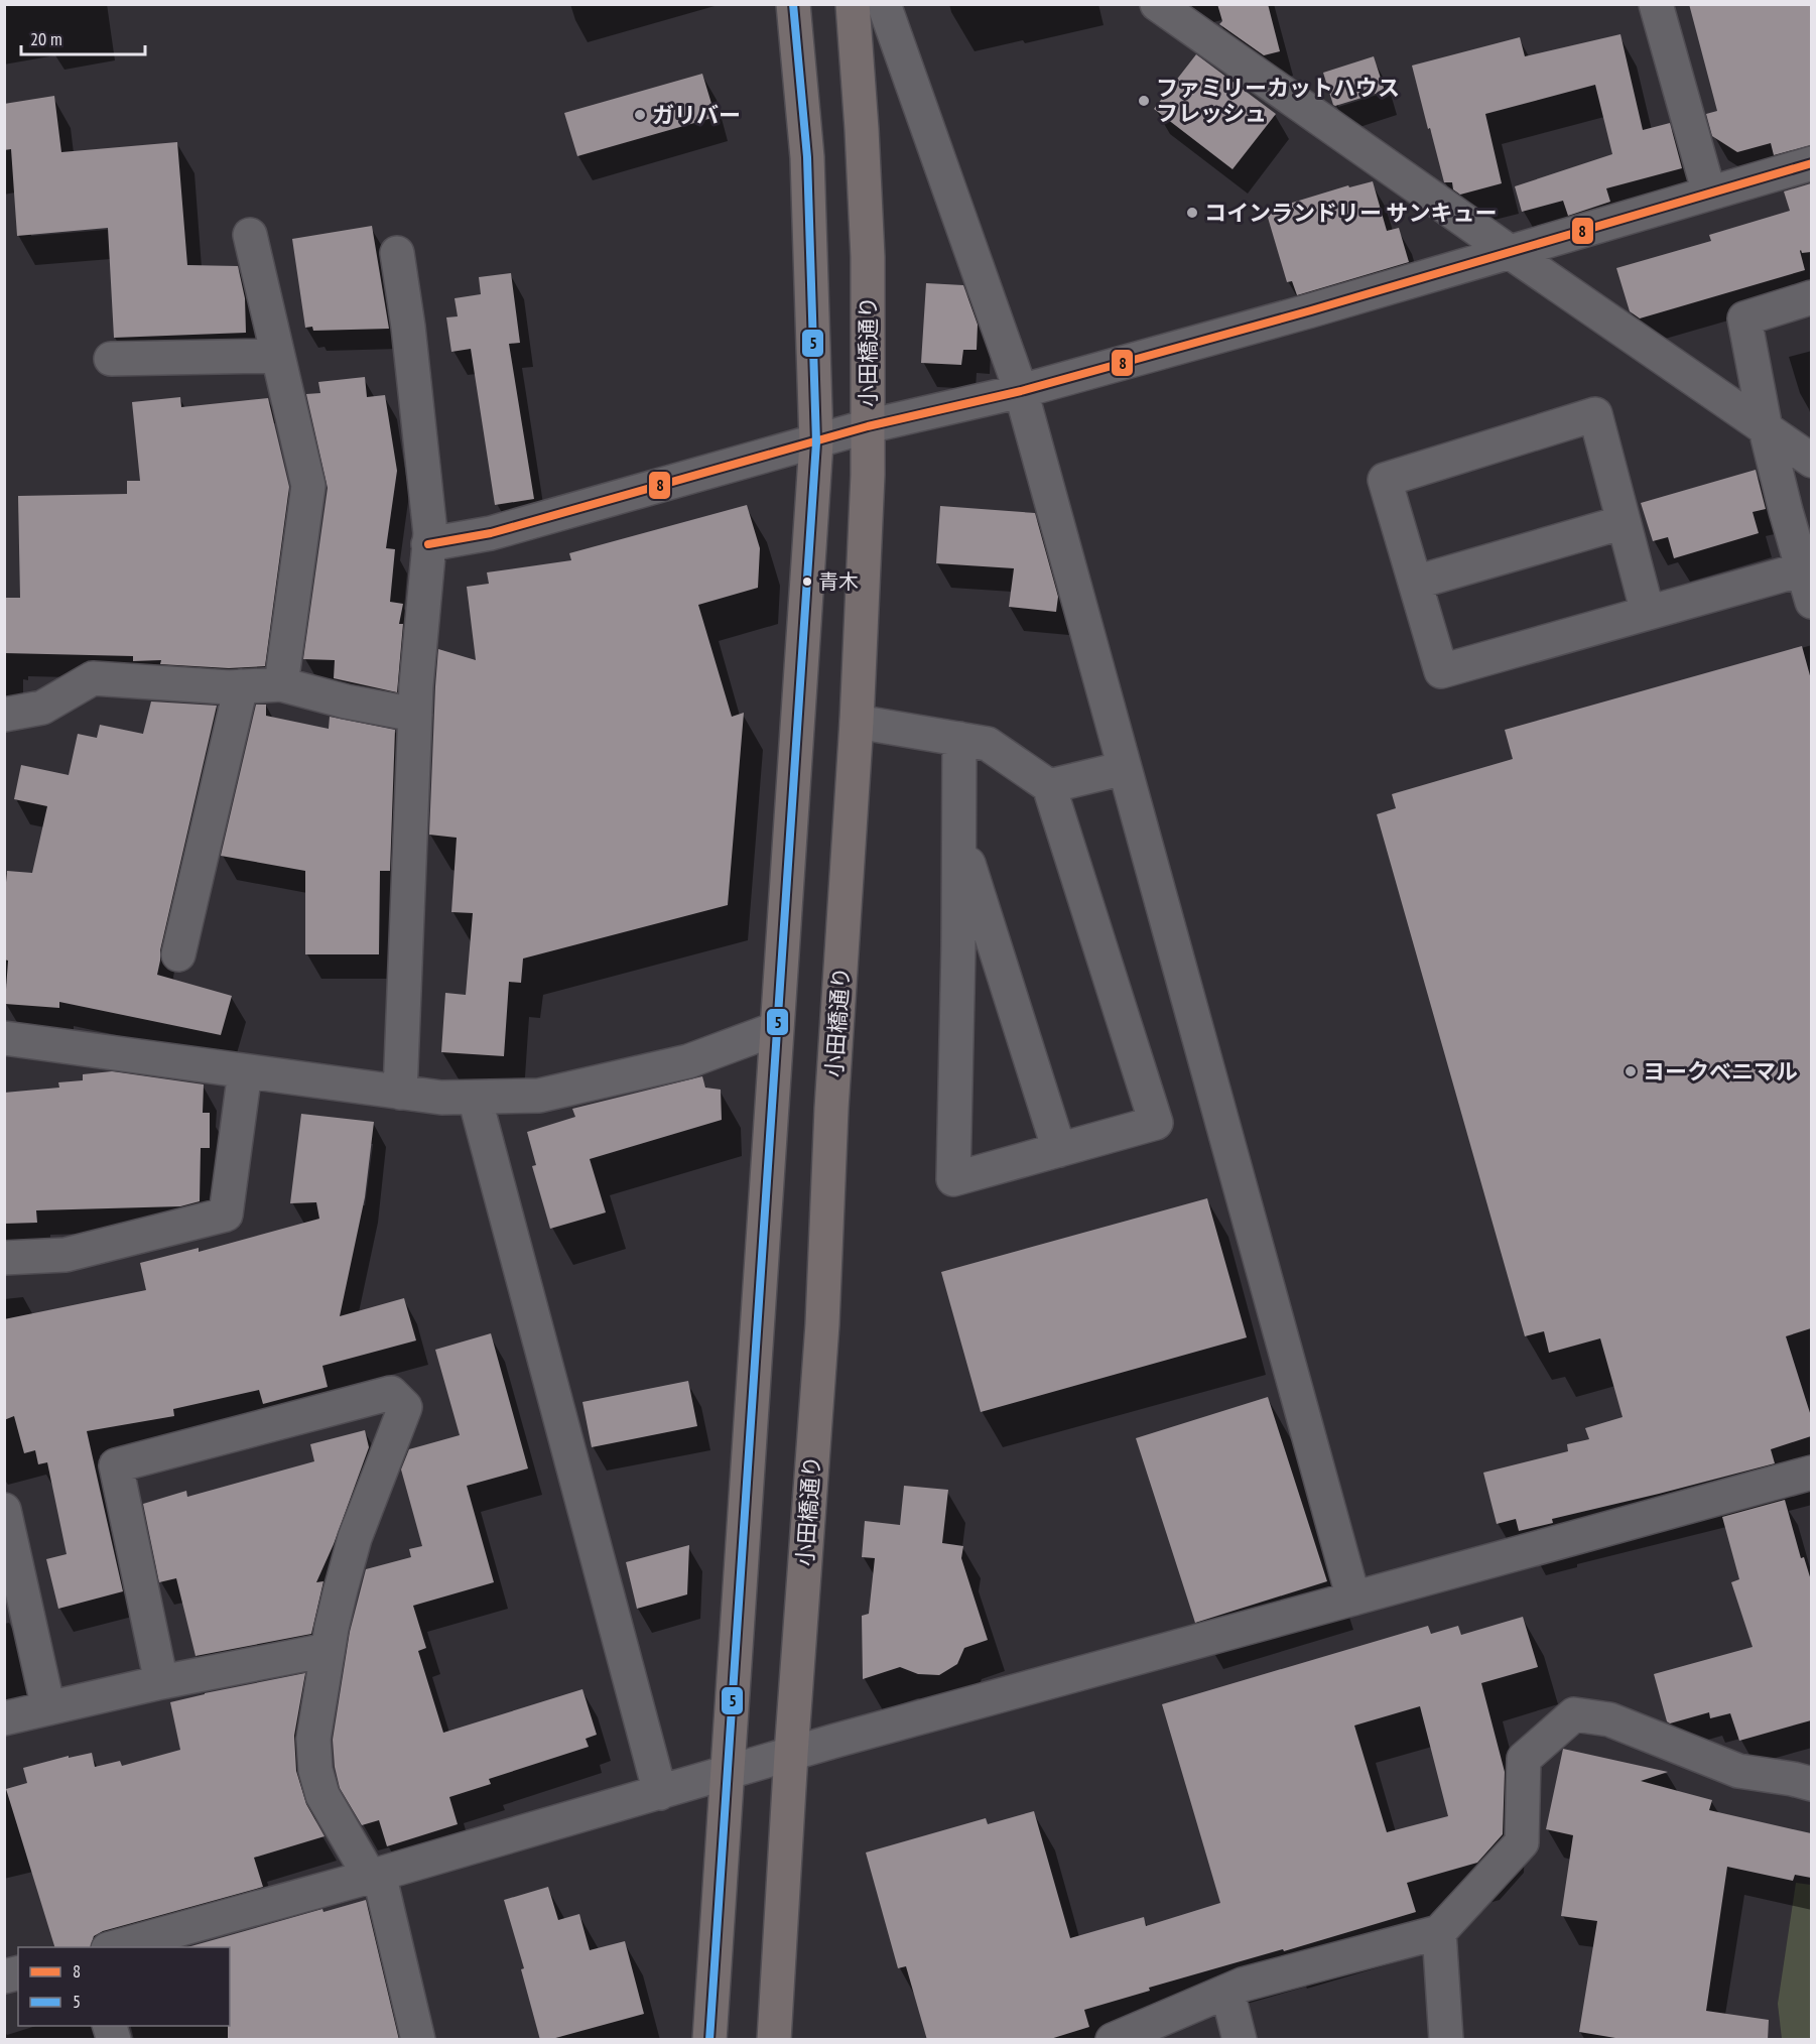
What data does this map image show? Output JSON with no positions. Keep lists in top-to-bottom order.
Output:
{
  "streets": {
    "main road": ["小田橋通り"]
  },
  "places": [
    "ファミリーカットハウス フレッシュ",
    "ガリバー",
    "コインランドリー サンキュー",
    "青木",
    "ヨークベニマル"
  ],
  "lines": ["transit line 5", "transit line 8"],
  "legend": ["8", "5"],
  "scale_bar": "20 m"
}
